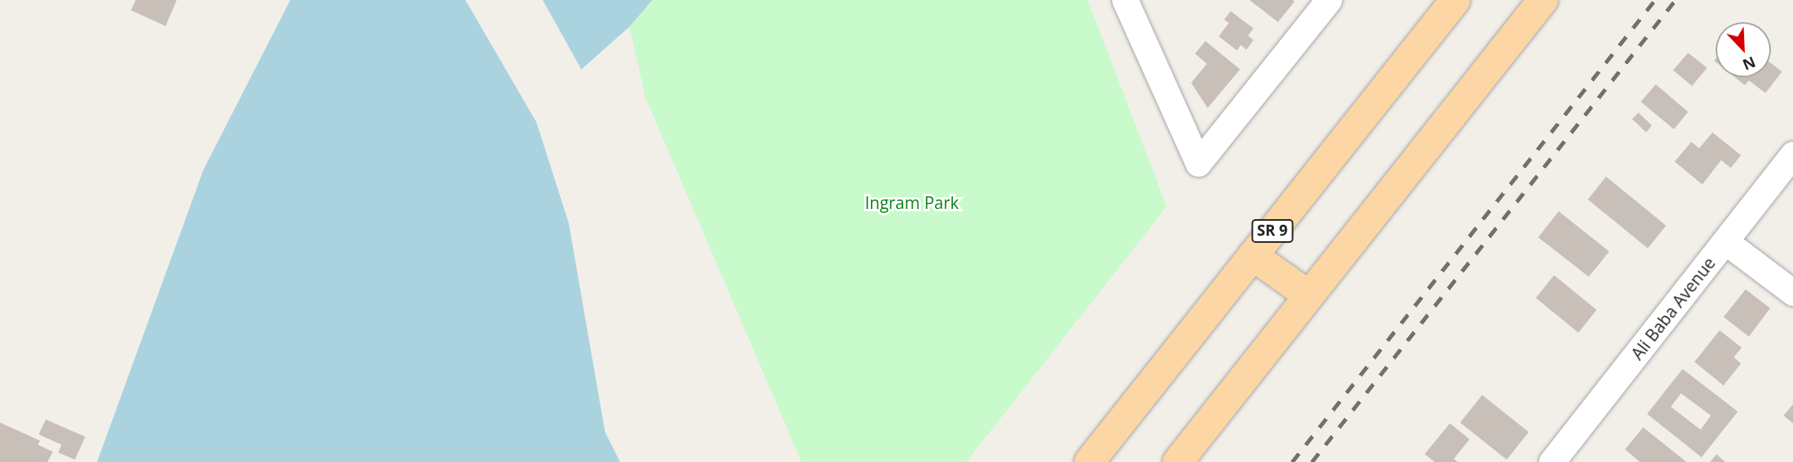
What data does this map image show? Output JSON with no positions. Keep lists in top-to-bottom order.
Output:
{
  "streets": {
    "main road": ["SR 9"],
    "street": ["Ali Baba Avenue"]
  },
  "parks": ["Ingram Park"],
  "north": "bottom right"
}
